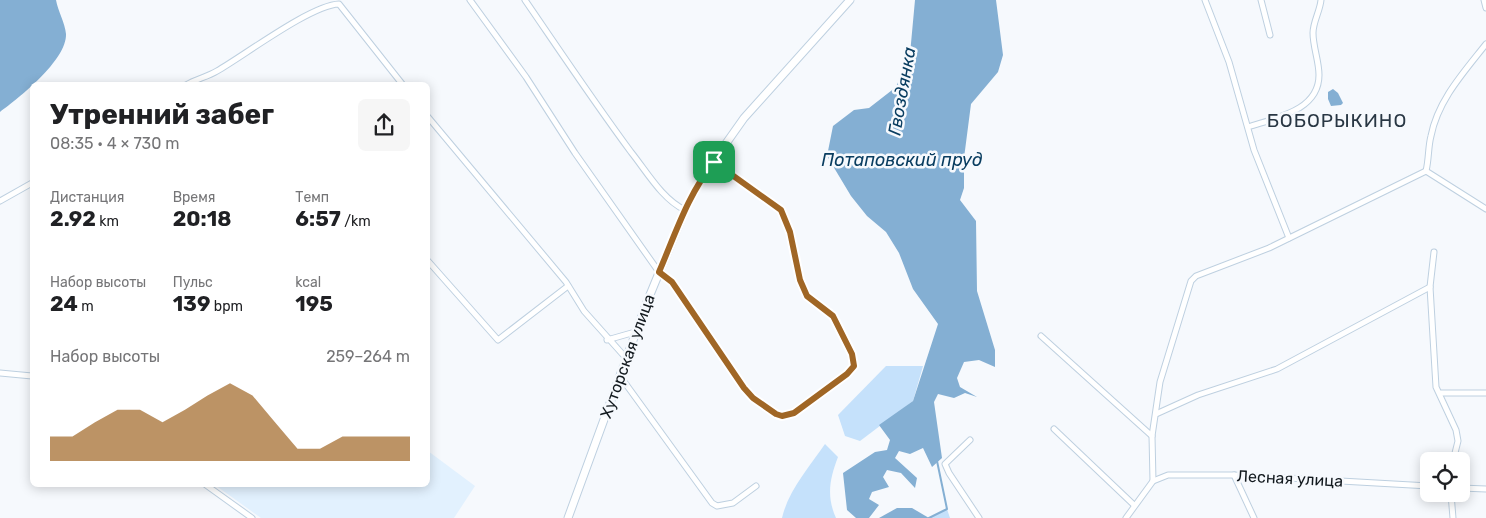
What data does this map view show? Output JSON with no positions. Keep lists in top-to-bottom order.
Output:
{
  "streets": {
    "main road": ["Хуторская улица"],
    "street": ["Лесная улица"]
  },
  "districts": ["БОБОРЫКИНО"],
  "water": ["Гвоздянка", "Потаповский пруд"],
  "page": {
    "heading": ["Утренний забег", "08:35 · 4 × 730 m"],
    "stats": [
      ["Дистанция", "2.92 km"],
      ["Время", "20:18"],
      ["Темп", "6:57 /km"],
      ["Набор высоты", "24 m"],
      ["Пульс", "139 bpm"],
      ["kcal", "195"]
    ],
    "chart": ["Набор высоты", "259–264 m"]
  }
}
